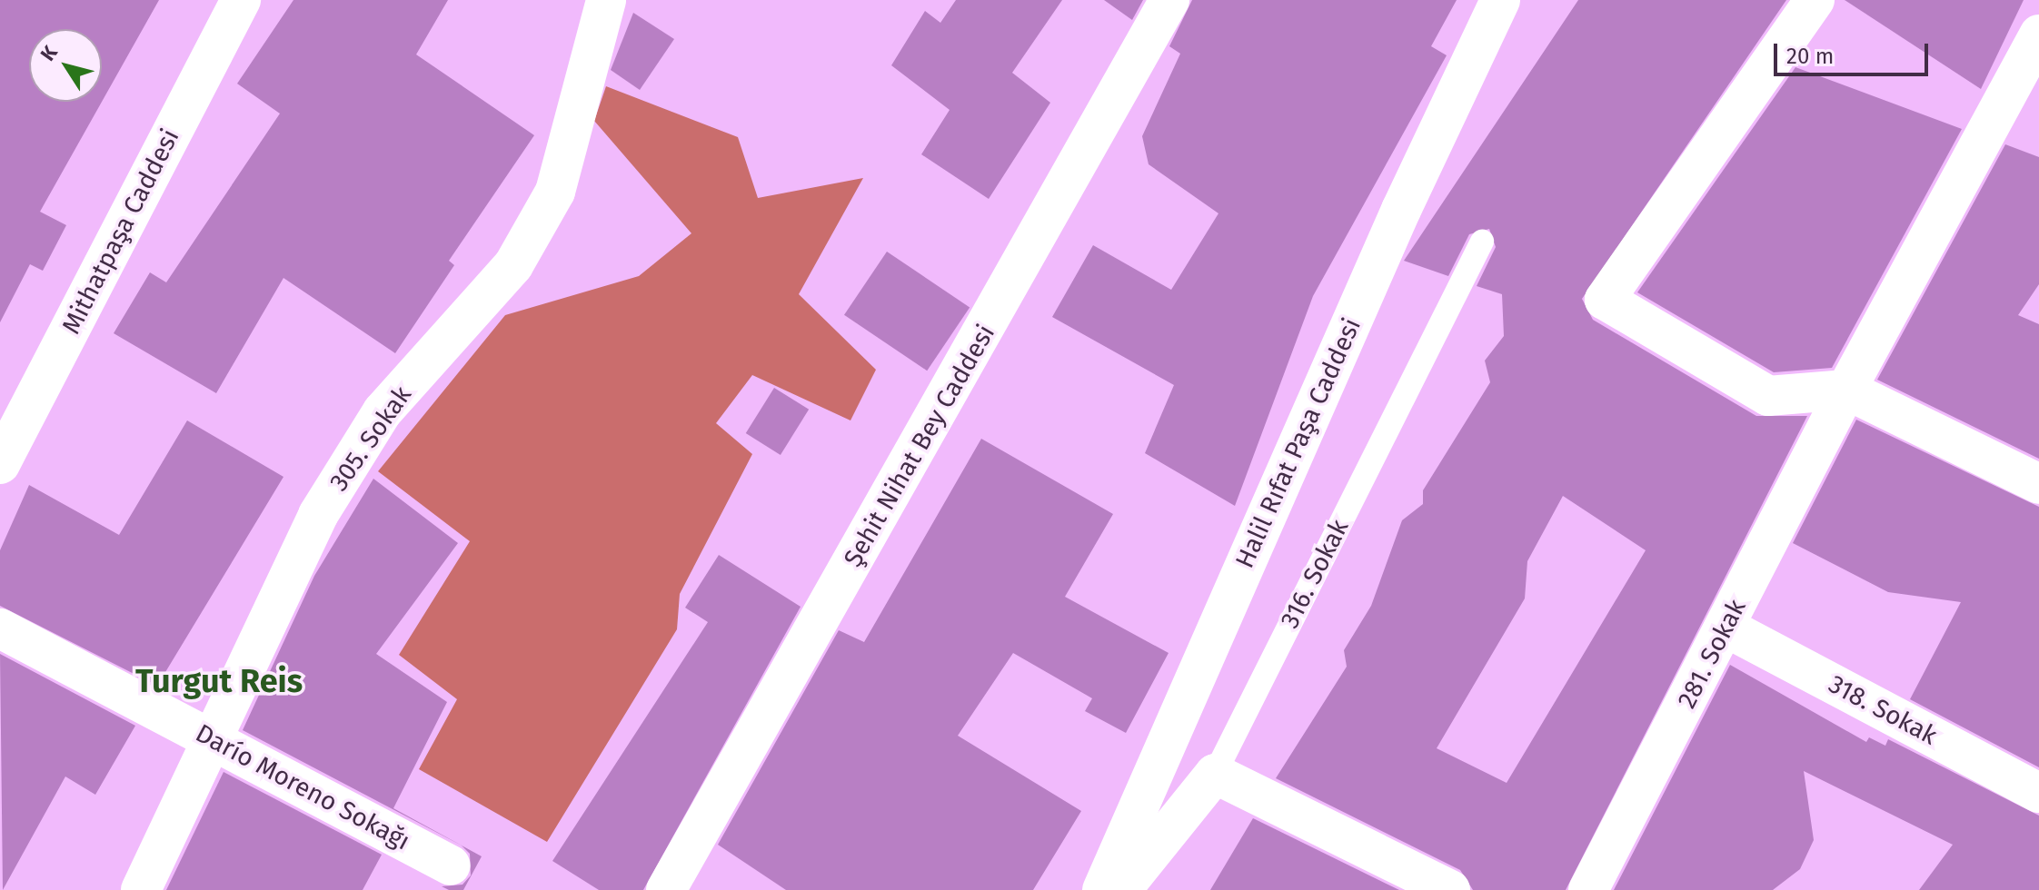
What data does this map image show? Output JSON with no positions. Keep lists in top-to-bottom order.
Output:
{
  "streets": {
    "street": [
      "Mithatpaşa Caddesi",
      "305. Sokak",
      "Halil Rıfat Paşa Caddesi",
      "Şehit Nihat Bey Caddesi",
      "316. Sokak",
      "281. Sokak",
      "318. Sokak",
      "Darío Moreno Sokağı"
    ]
  },
  "crossings": [
    ["305. Sokak", "Darío Moreno Sokağı"],
    ["281. Sokak", "318. Sokak"]
  ],
  "districts": ["Turgut Reis"],
  "scale_bar": "20 m",
  "north": "top left"
}
